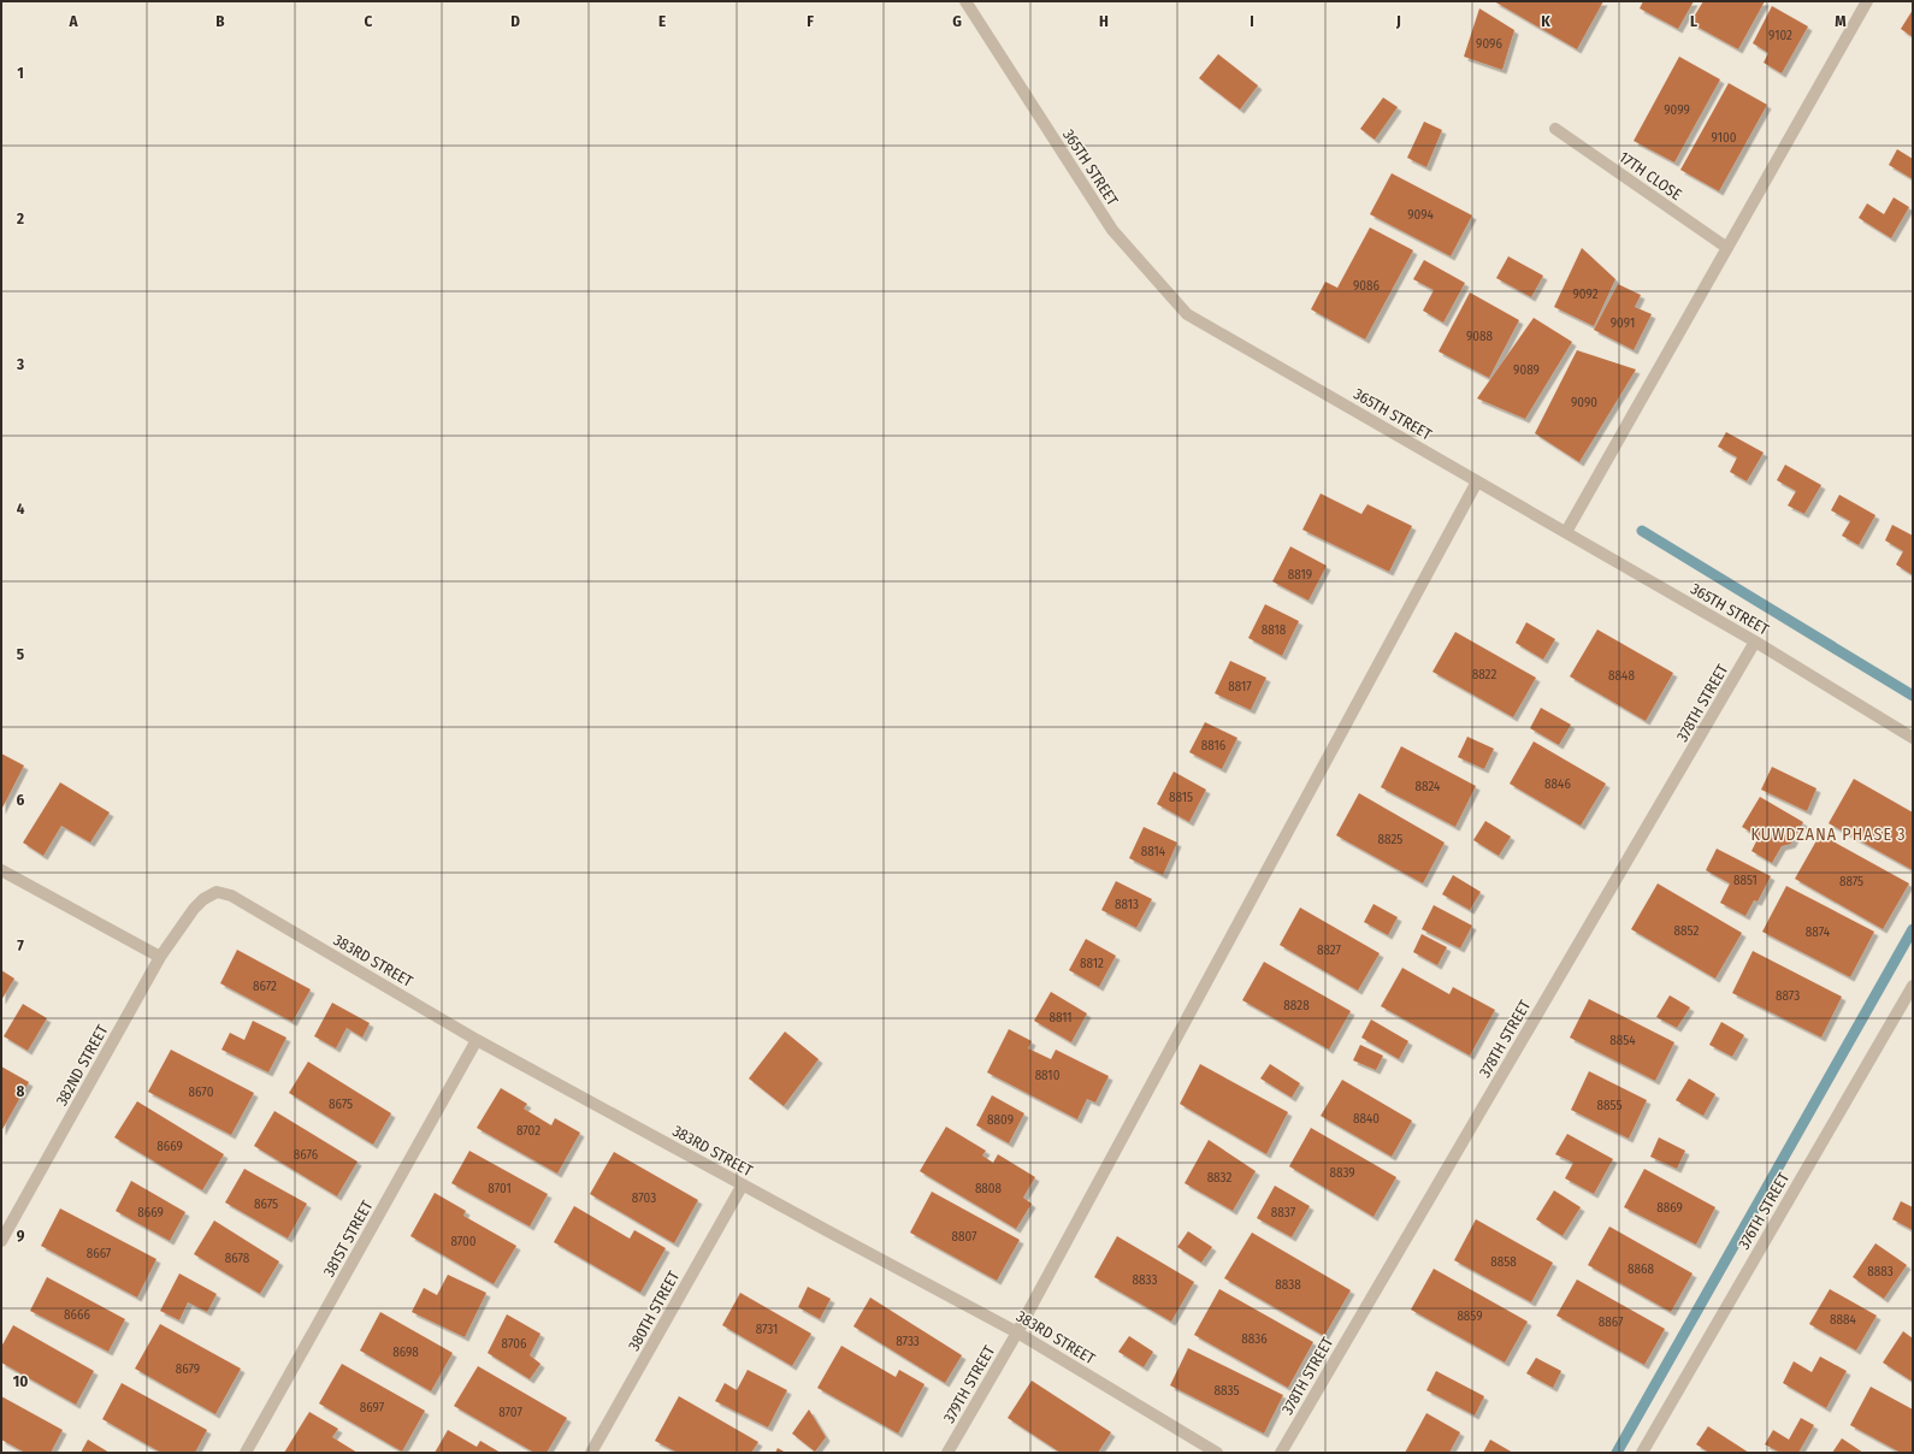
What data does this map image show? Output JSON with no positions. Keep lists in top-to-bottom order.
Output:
{
  "streets": {
    "street": [
      "365TH STREET",
      "17TH CLOSE",
      "378TH STREET",
      "383RD STREET",
      "382ND STREET",
      "376TH STREET",
      "381ST STREET",
      "380TH STREET",
      "379TH STREET"
    ]
  },
  "crossings": [
    ["365TH STREET", "378TH STREET"],
    ["365TH STREET", "379TH STREET"],
    ["383RD STREET", "382ND STREET"],
    ["383RD STREET", "381ST STREET"],
    ["383RD STREET", "380TH STREET"],
    ["383RD STREET", "379TH STREET"]
  ],
  "districts": ["KUWDZANA PHASE 3"],
  "house_numbers": [
    "9102",
    "9096",
    "9099",
    "9100",
    "9094",
    "9086",
    "9092",
    "9091",
    "9088",
    "9089",
    "9090",
    "8819",
    "8818",
    "8822",
    "8848",
    "8817",
    "8816",
    "8846",
    "8824",
    "8815",
    "8825",
    "8814",
    "8851",
    "8875",
    "8813",
    "8852",
    "8874",
    "8827",
    "8812",
    "8672",
    "8873",
    "8828",
    "8811",
    "8854",
    "8810",
    "8670",
    "8675",
    "8855",
    "8840",
    "8809",
    "8702",
    "8669",
    "8676",
    "8839",
    "8832",
    "8701",
    "8808",
    "8703",
    "8675",
    "8869",
    "8669",
    "8837",
    "8807",
    "8700",
    "8667",
    "8678",
    "8858",
    "8868",
    "8883",
    "8833",
    "8838",
    "8666",
    "8859",
    "8884",
    "8867",
    "8731",
    "8836",
    "8733",
    "8706",
    "8698",
    "8679",
    "8835",
    "8697",
    "8707"
  ],
  "grid": {
    "columns": [
      "A",
      "B",
      "C",
      "D",
      "E",
      "F",
      "G",
      "H",
      "I",
      "J",
      "K",
      "L",
      "M"
    ],
    "rows": [
      "1",
      "2",
      "3",
      "4",
      "5",
      "6",
      "7",
      "8",
      "9",
      "10"
    ]
  }
}
